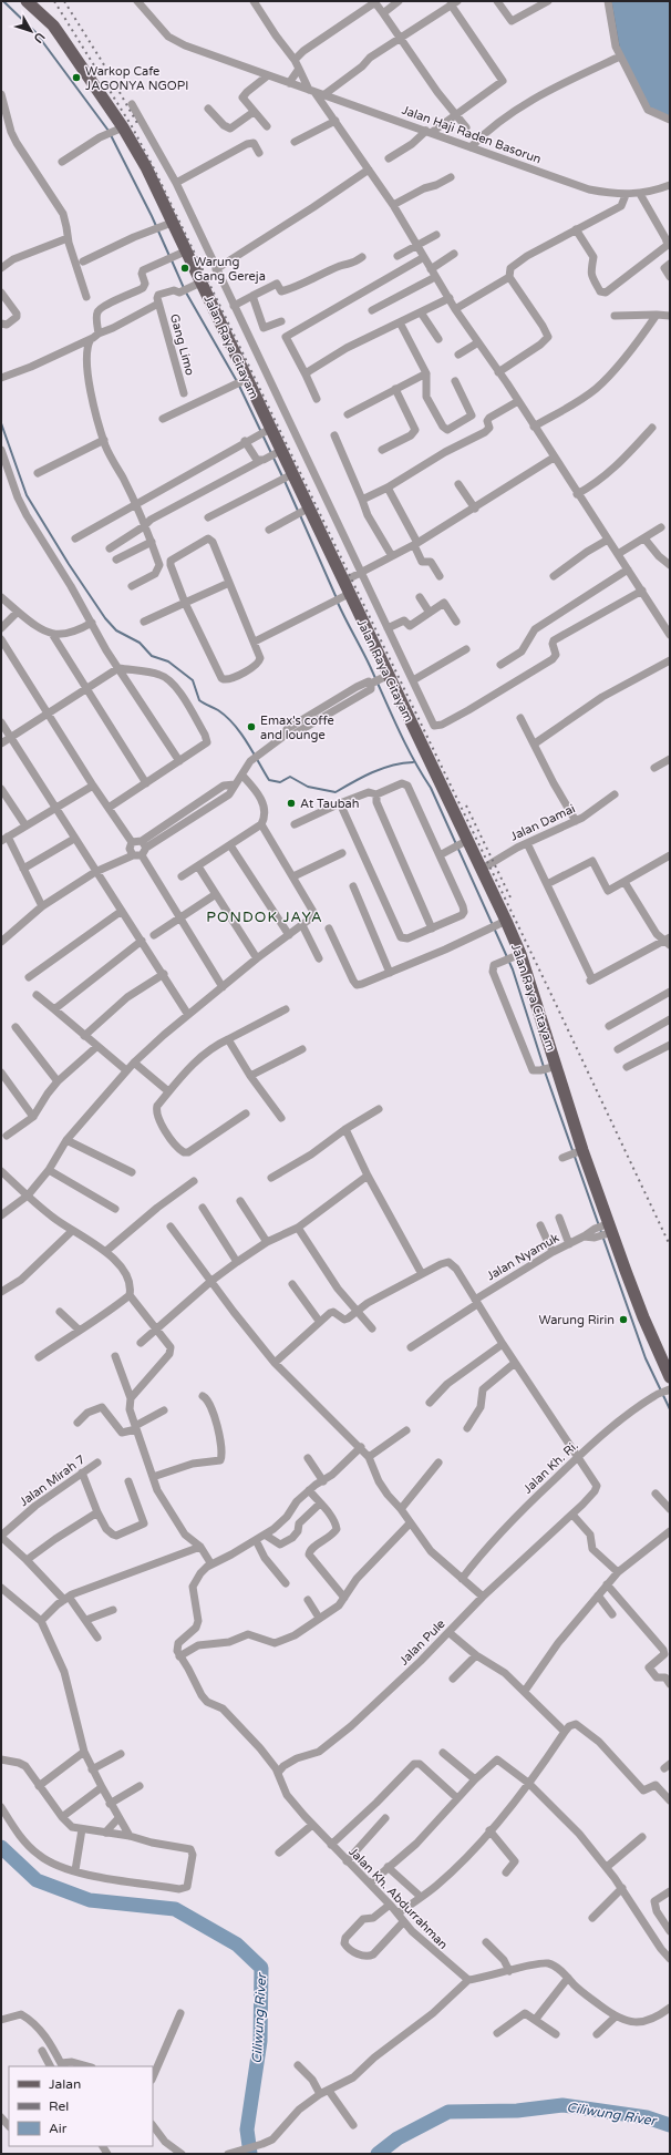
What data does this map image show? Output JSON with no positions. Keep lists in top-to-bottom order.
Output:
{
  "streets": {
    "main road": ["Jalan Raya Citayam"],
    "street": [
      "Jalan Haji Raden Basorun",
      "Gang Limo",
      "Jalan Damai",
      "Jalan Nyamuk",
      "Jalan Kh. Ri.",
      "Jalan Mirah 7",
      "Jalan Pule",
      "Jalan Kh. Abdurrahman"
    ]
  },
  "crossings": [
    ["Jalan Raya Citayam", "Jalan Damai"],
    ["Jalan Raya Citayam", "Jalan Nyamuk"],
    ["Jalan Kh. Ri.", "Jalan Pule"],
    ["Jalan Pule", "Jalan Kh. Abdurrahman"]
  ],
  "districts": ["PONDOK JAYA"],
  "water": ["Ciliwung River"],
  "places": [
    "Warkop Cafe JAGONYA NGOPI",
    "Warung Gang Gereja",
    "Emax's coffe and lounge",
    "At Taubah",
    "Warung Ririn"
  ],
  "legend": ["Jalan", "Rel", "Air"],
  "north": "bottom right"
}
